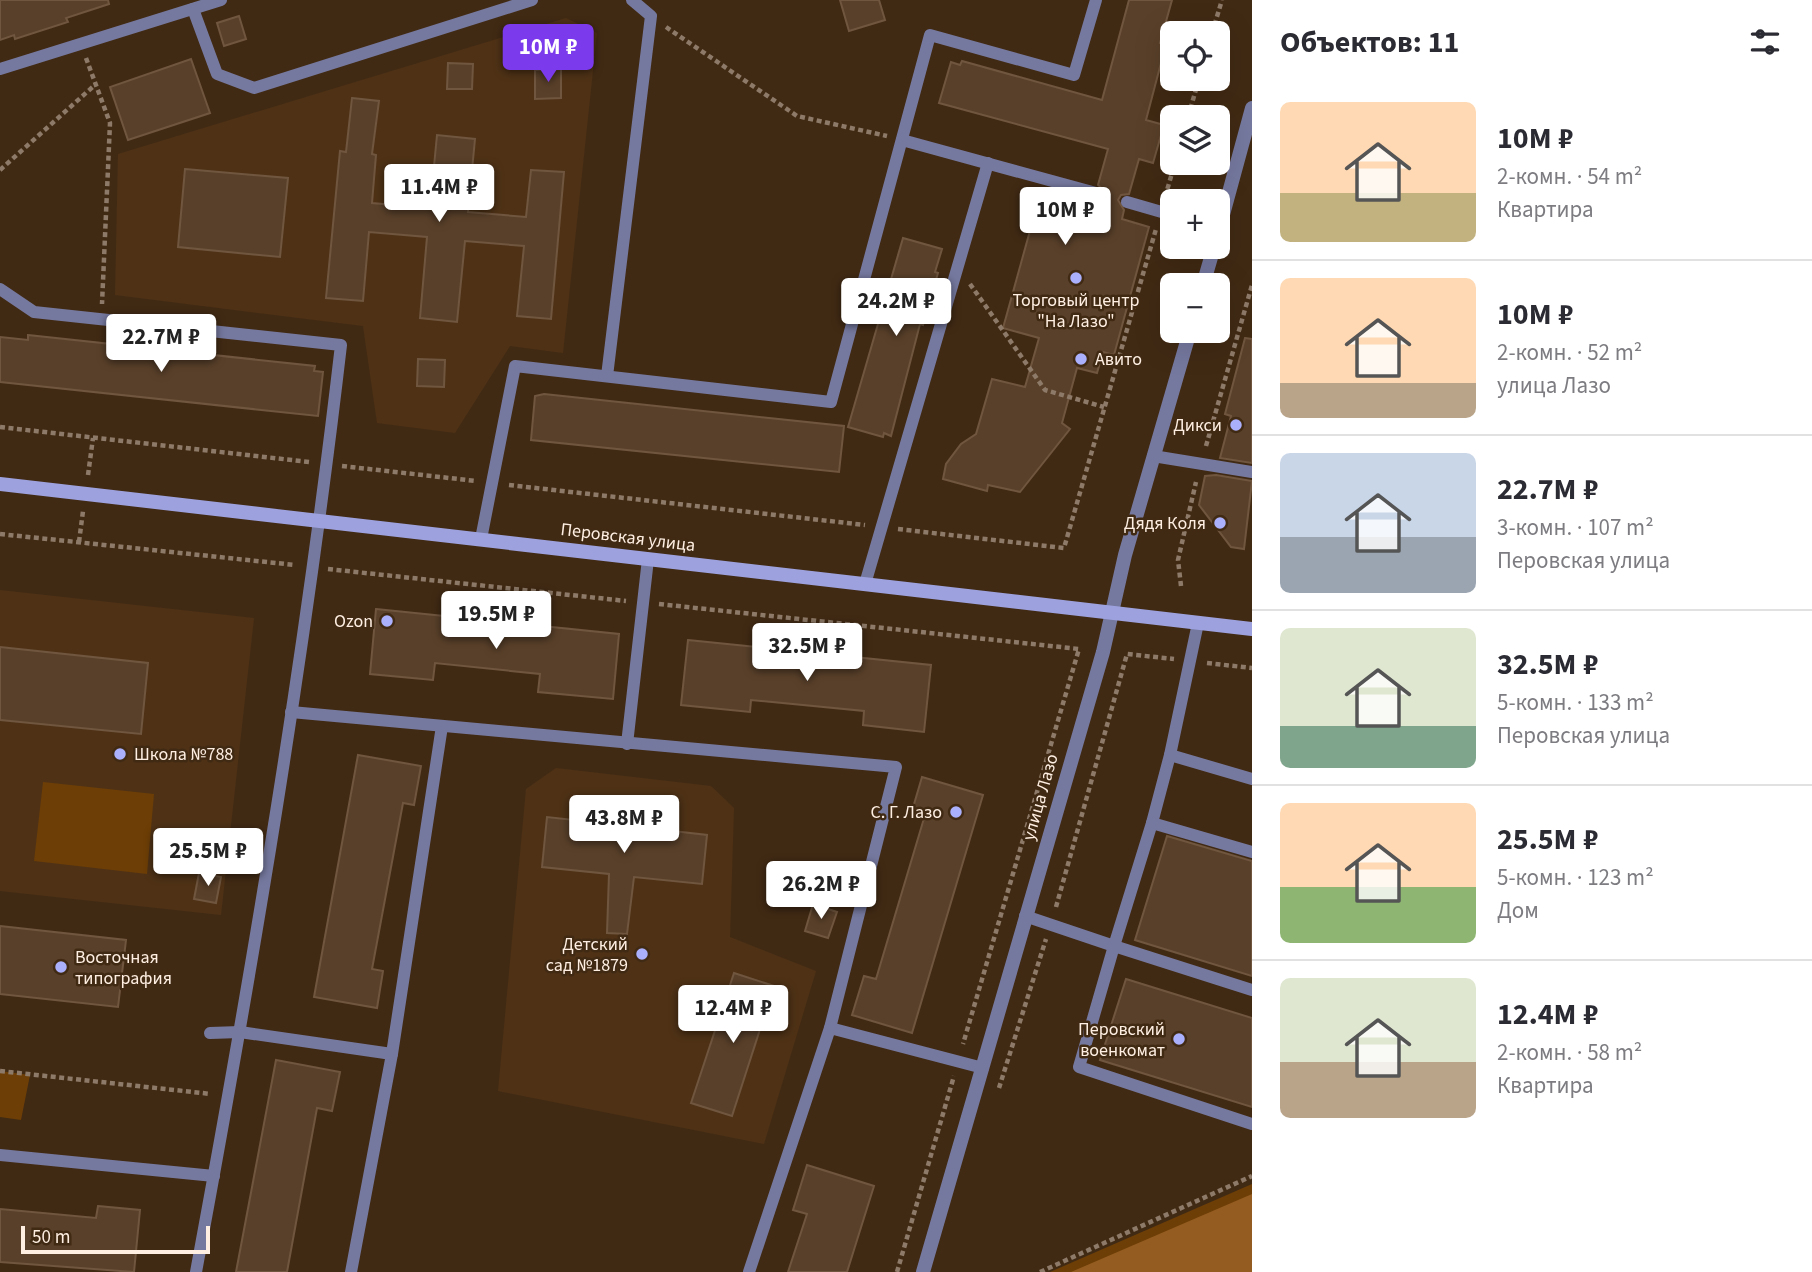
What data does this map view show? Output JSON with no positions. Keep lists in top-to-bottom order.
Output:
{
  "streets": {
    "main road": ["Перовская улица"],
    "street": ["улица Лазо"]
  },
  "crossings": [
    ["Перовская улица", "улица Лазо"]
  ],
  "places": [
    "Торговый центр \"На Лазо\"",
    "Авито",
    "Дикси",
    "Дядя Коля",
    "Ozon",
    "Школа №788",
    "С. Г. Лазо",
    "Детский сад №1879",
    "Восточная типография",
    "Перовский военкомат"
  ],
  "scale_bar": "50 m",
  "page": {
    "heading": "Объектов: 11",
    "map_buttons": ["+", "−"],
    "price": [
      "10M ₽",
      "11.4M ₽",
      "10M ₽",
      "24.2M ₽",
      "22.7M ₽",
      "19.5M ₽",
      "32.5M ₽",
      "43.8M ₽",
      "25.5M ₽",
      "26.2M ₽",
      "12.4M ₽"
    ],
    "list": [
      {
        "name": "10M ₽",
        "note": "2-комн. · 54 m² · Квартира"
      },
      {
        "name": "10M ₽",
        "note": "2-комн. · 52 m² · улица Лазо"
      },
      {
        "name": "22.7M ₽",
        "note": "3-комн. · 107 m² · Перовская улица"
      },
      {
        "name": "32.5M ₽",
        "note": "5-комн. · 133 m² · Перовская улица"
      },
      {
        "name": "25.5M ₽",
        "note": "5-комн. · 123 m² · Дом"
      },
      {
        "name": "12.4M ₽",
        "note": "2-комн. · 58 m² · Квартира"
      }
    ],
    "scale": "50 m"
  }
}
